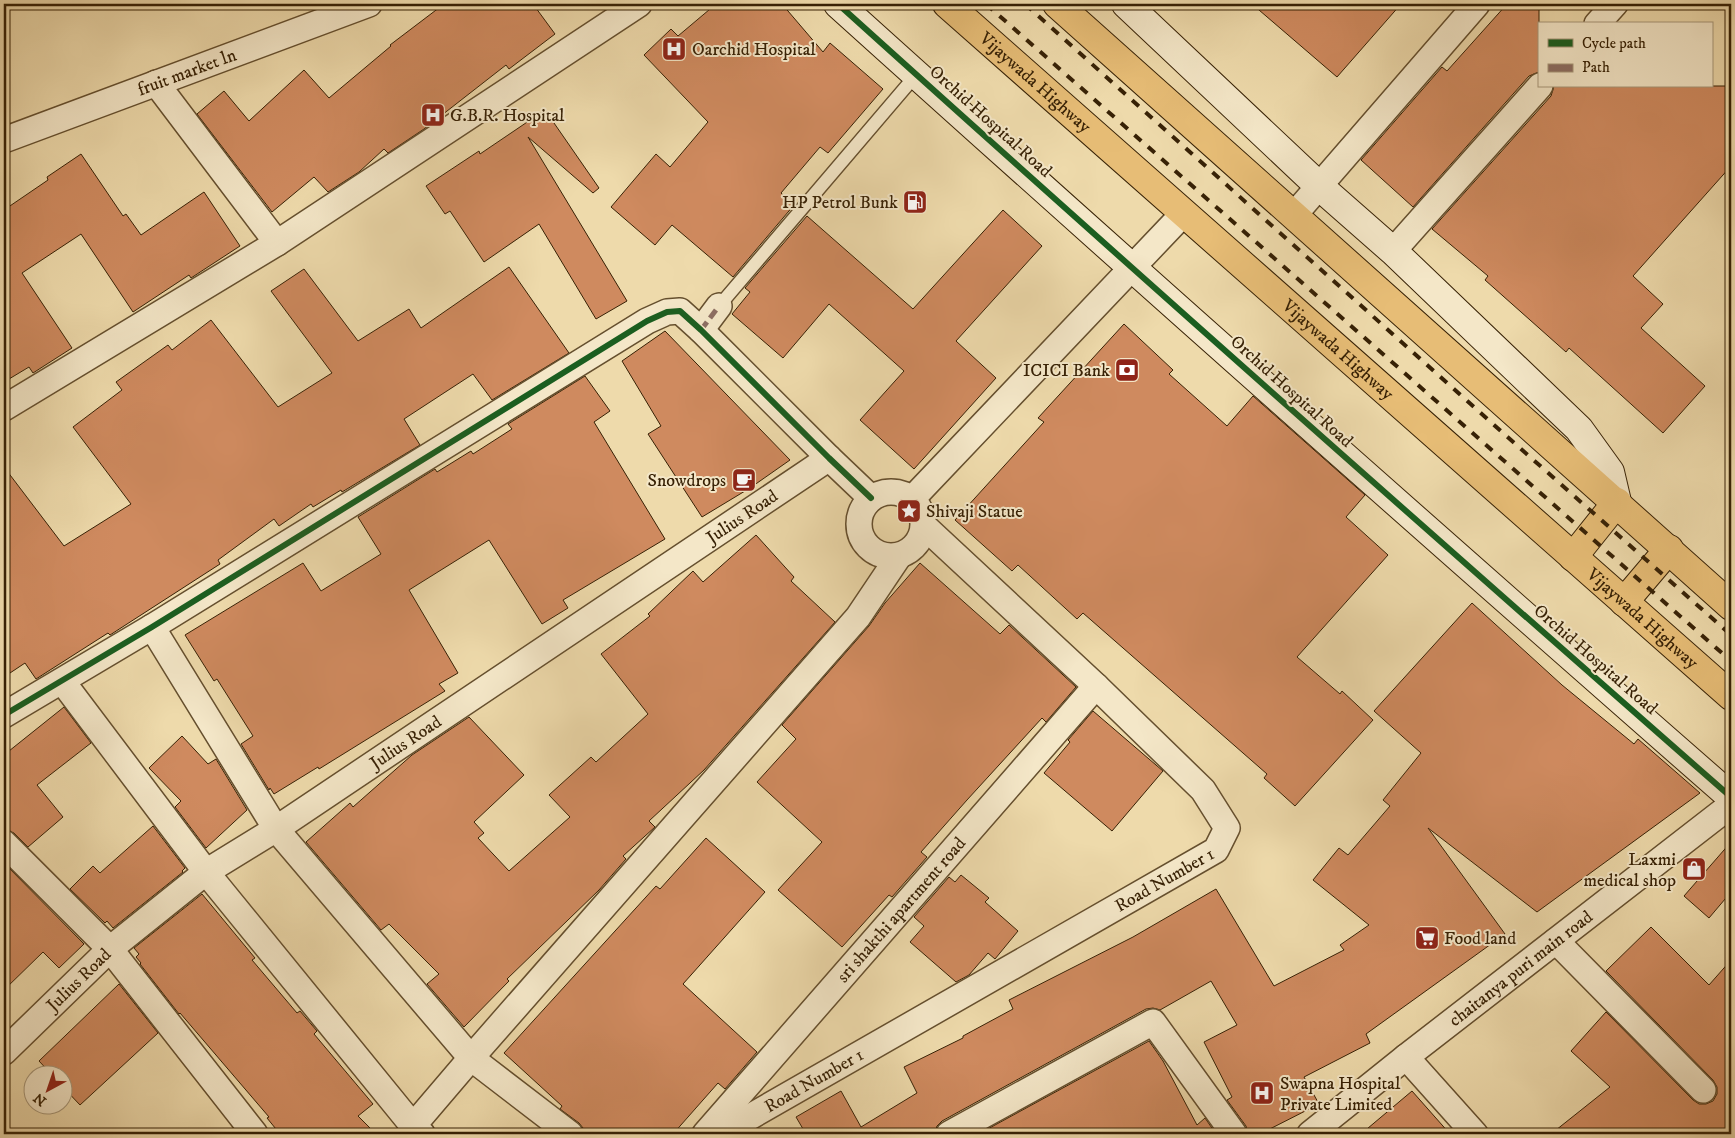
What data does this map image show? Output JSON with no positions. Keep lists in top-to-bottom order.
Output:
{
  "streets": {
    "highway": ["Vijaywada Highway"],
    "street": [
      "fruit market ln",
      "Orchid Hospital Road",
      "Julius Road",
      "Road Number 1",
      "sri shakthi apartment road",
      "chaitanya puri main road"
    ]
  },
  "crossings": [
    ["Road Number 1", "sri shakthi apartment road"]
  ],
  "places": {
    "hospital": ["Oarchid Hospital", "G.B.R. Hospital", "Swapna Hospital Private Limited"],
    "fuel station": ["HP Petrol Bunk"],
    "bank": ["ICICI Bank"],
    "cafe": ["Snowdrops"],
    "place": ["Shivaji Statue"],
    "shop": ["Laxmi medical shop"],
    "supermarket": ["Food land"]
  },
  "legend": ["Cycle path", "Path"],
  "north": "bottom left"
}
